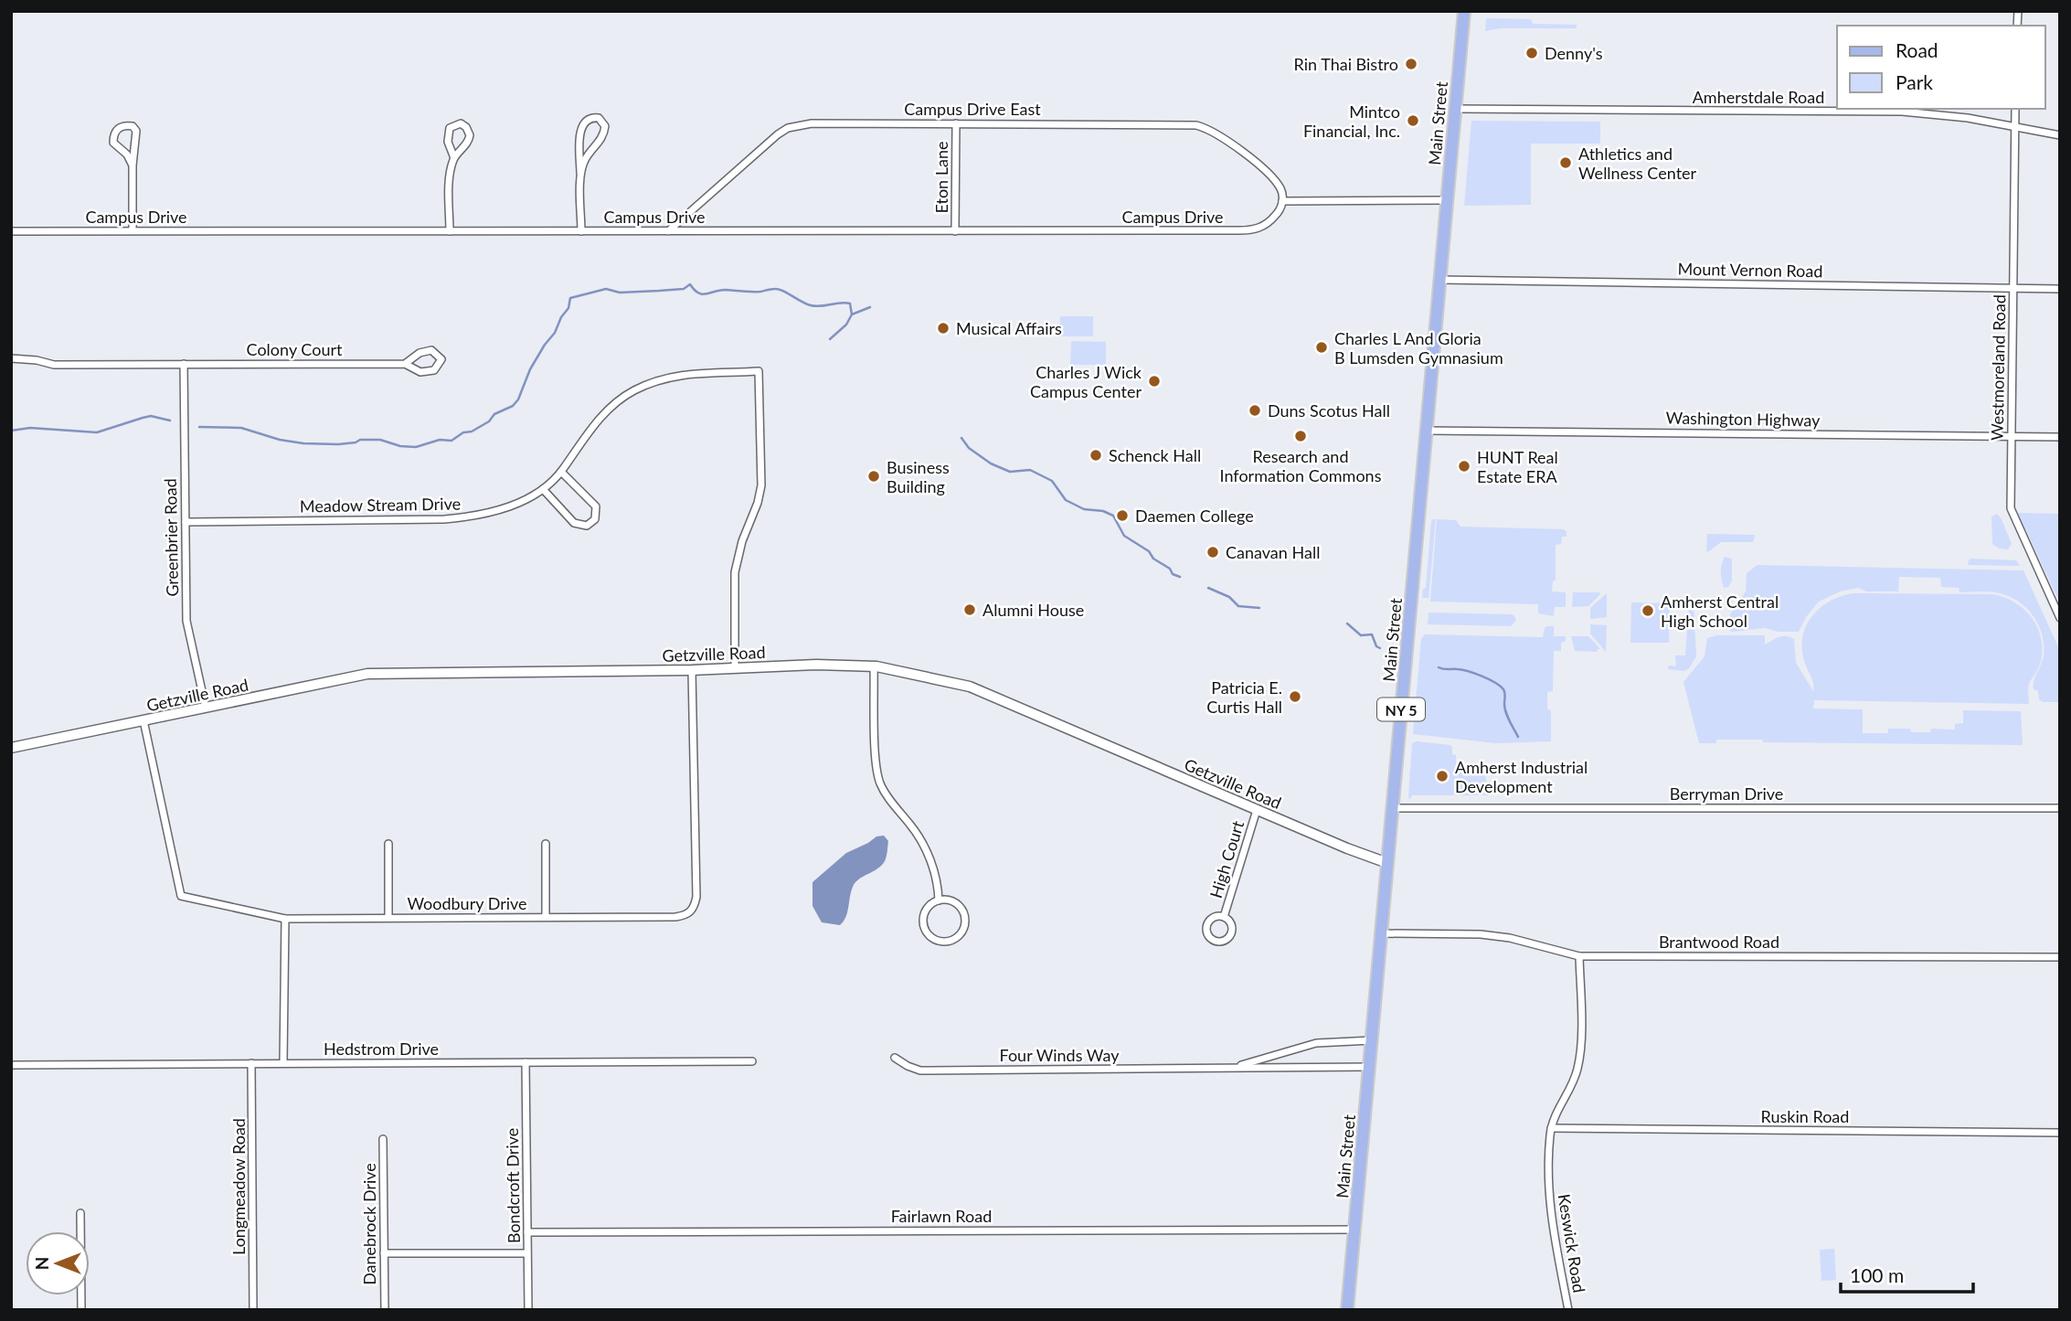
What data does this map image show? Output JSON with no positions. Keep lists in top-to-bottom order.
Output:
{
  "streets": {
    "main road": ["Main Street", "NY 5"],
    "street": [
      "Amherstdale Road",
      "Campus Drive East",
      "Eton Lane",
      "Campus Drive",
      "Mount Vernon Road",
      "Colony Court",
      "Westmoreland Road",
      "Washington Highway",
      "Meadow Stream Drive",
      "Greenbrier Road",
      "Getzville Road",
      "Berryman Drive",
      "High Court",
      "Woodbury Drive",
      "Brantwood Road",
      "Hedstrom Drive",
      "Four Winds Way",
      "Ruskin Road",
      "Bondcroft Drive",
      "Longmeadow Road",
      "Fairlawn Road",
      "Danebrock Drive",
      "Keswick Road"
    ]
  },
  "crossings": [
    ["Amherstdale Road", "Main Street"],
    ["Amherstdale Road", "Westmoreland Road"],
    ["Campus Drive East", "Eton Lane"],
    ["Campus Drive East", "Campus Drive"],
    ["Main Street", "Mount Vernon Road"],
    ["Main Street", "Washington Highway"],
    ["Main Street", "Getzville Road"],
    ["Main Street", "Berryman Drive"],
    ["Main Street", "Brantwood Road"],
    ["Main Street", "Four Winds Way"],
    ["Main Street", "Fairlawn Road"],
    ["Eton Lane", "Campus Drive"],
    ["Mount Vernon Road", "Westmoreland Road"],
    ["Colony Court", "Greenbrier Road"],
    ["Westmoreland Road", "Washington Highway"],
    ["Meadow Stream Drive", "Greenbrier Road"],
    ["Meadow Stream Drive", "Getzville Road"],
    ["Greenbrier Road", "Getzville Road"],
    ["Getzville Road", "High Court"],
    ["Getzville Road", "Woodbury Drive"],
    ["Brantwood Road", "Keswick Road"],
    ["Hedstrom Drive", "Bondcroft Drive"],
    ["Hedstrom Drive", "Longmeadow Road"],
    ["Ruskin Road", "Keswick Road"],
    ["Bondcroft Drive", "Fairlawn Road"]
  ],
  "places": [
    "Denny's",
    "Rin Thai Bistro",
    "Mintco Financial, Inc.",
    "Athletics and Wellness Center",
    "Musical Affairs",
    "Charles L And Gloria B Lumsden Gymnasium",
    "Charles J Wick Campus Center",
    "Duns Scotus Hall",
    "Research and Information Commons",
    "Schenck Hall",
    "HUNT Real Estate ERA",
    "Business Building",
    "Daemen College",
    "Canavan Hall",
    "Alumni House",
    "Amherst Central High School",
    "Patricia E. Curtis Hall",
    "Amherst Industrial Development"
  ],
  "legend": ["Road", "Park"],
  "scale_bar": "100 m",
  "north": "left"
}
